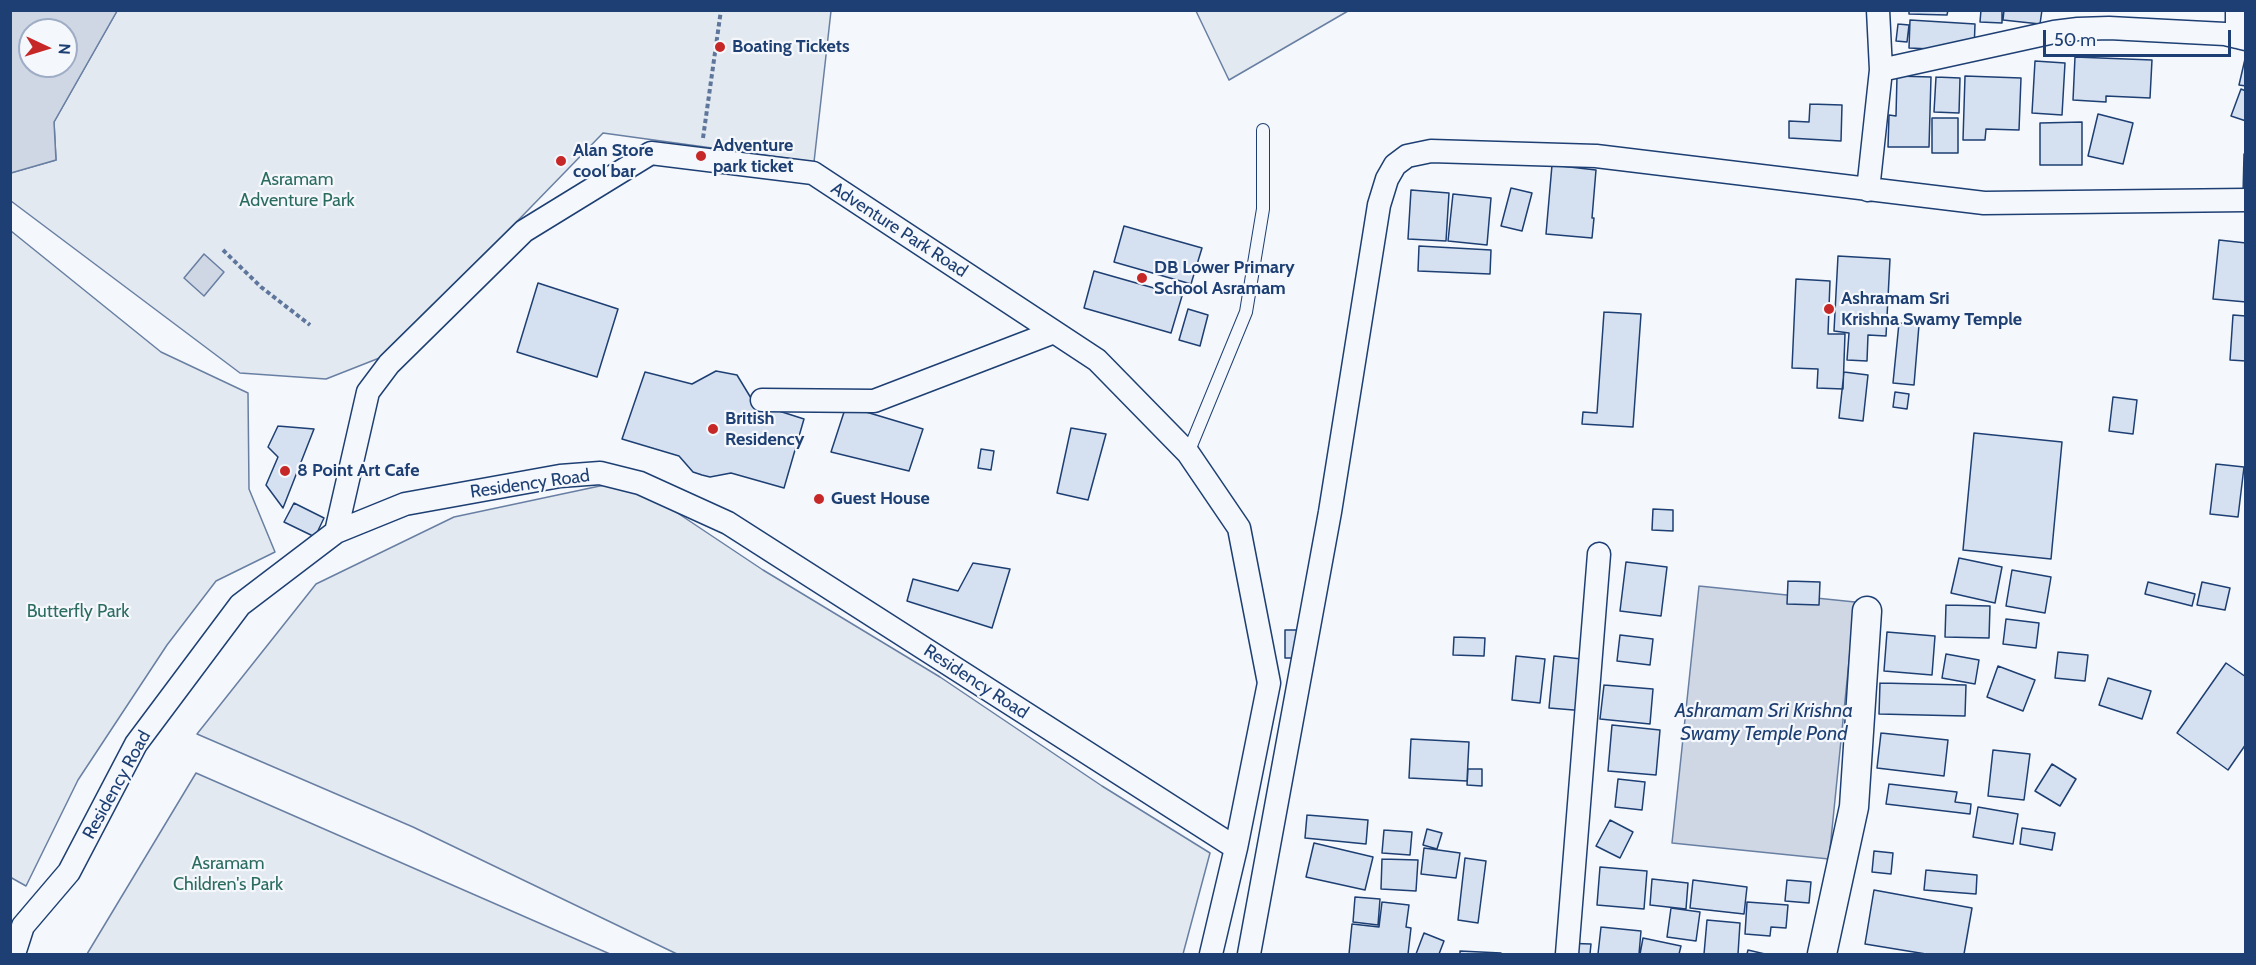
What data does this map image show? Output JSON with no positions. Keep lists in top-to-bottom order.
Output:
{
  "streets": {
    "street": ["Adventure Park Road", "Residency Road"]
  },
  "crossings": [
    ["Adventure Park Road", "Residency Road"]
  ],
  "water": ["Ashramam Sri Krishna Swamy Temple Pond"],
  "parks": ["Asramam Adventure Park", "Butterfly Park", "Asramam Children's Park"],
  "places": [
    "Boating Tickets",
    "Adventure park ticket",
    "Alan Store cool bar",
    "DB Lower Primary School Asramam",
    "Ashramam Sri Krishna Swamy Temple",
    "British Residency",
    "8 Point Art Cafe",
    "Guest House"
  ],
  "scale_bar": "50 m",
  "north": "right"
}
